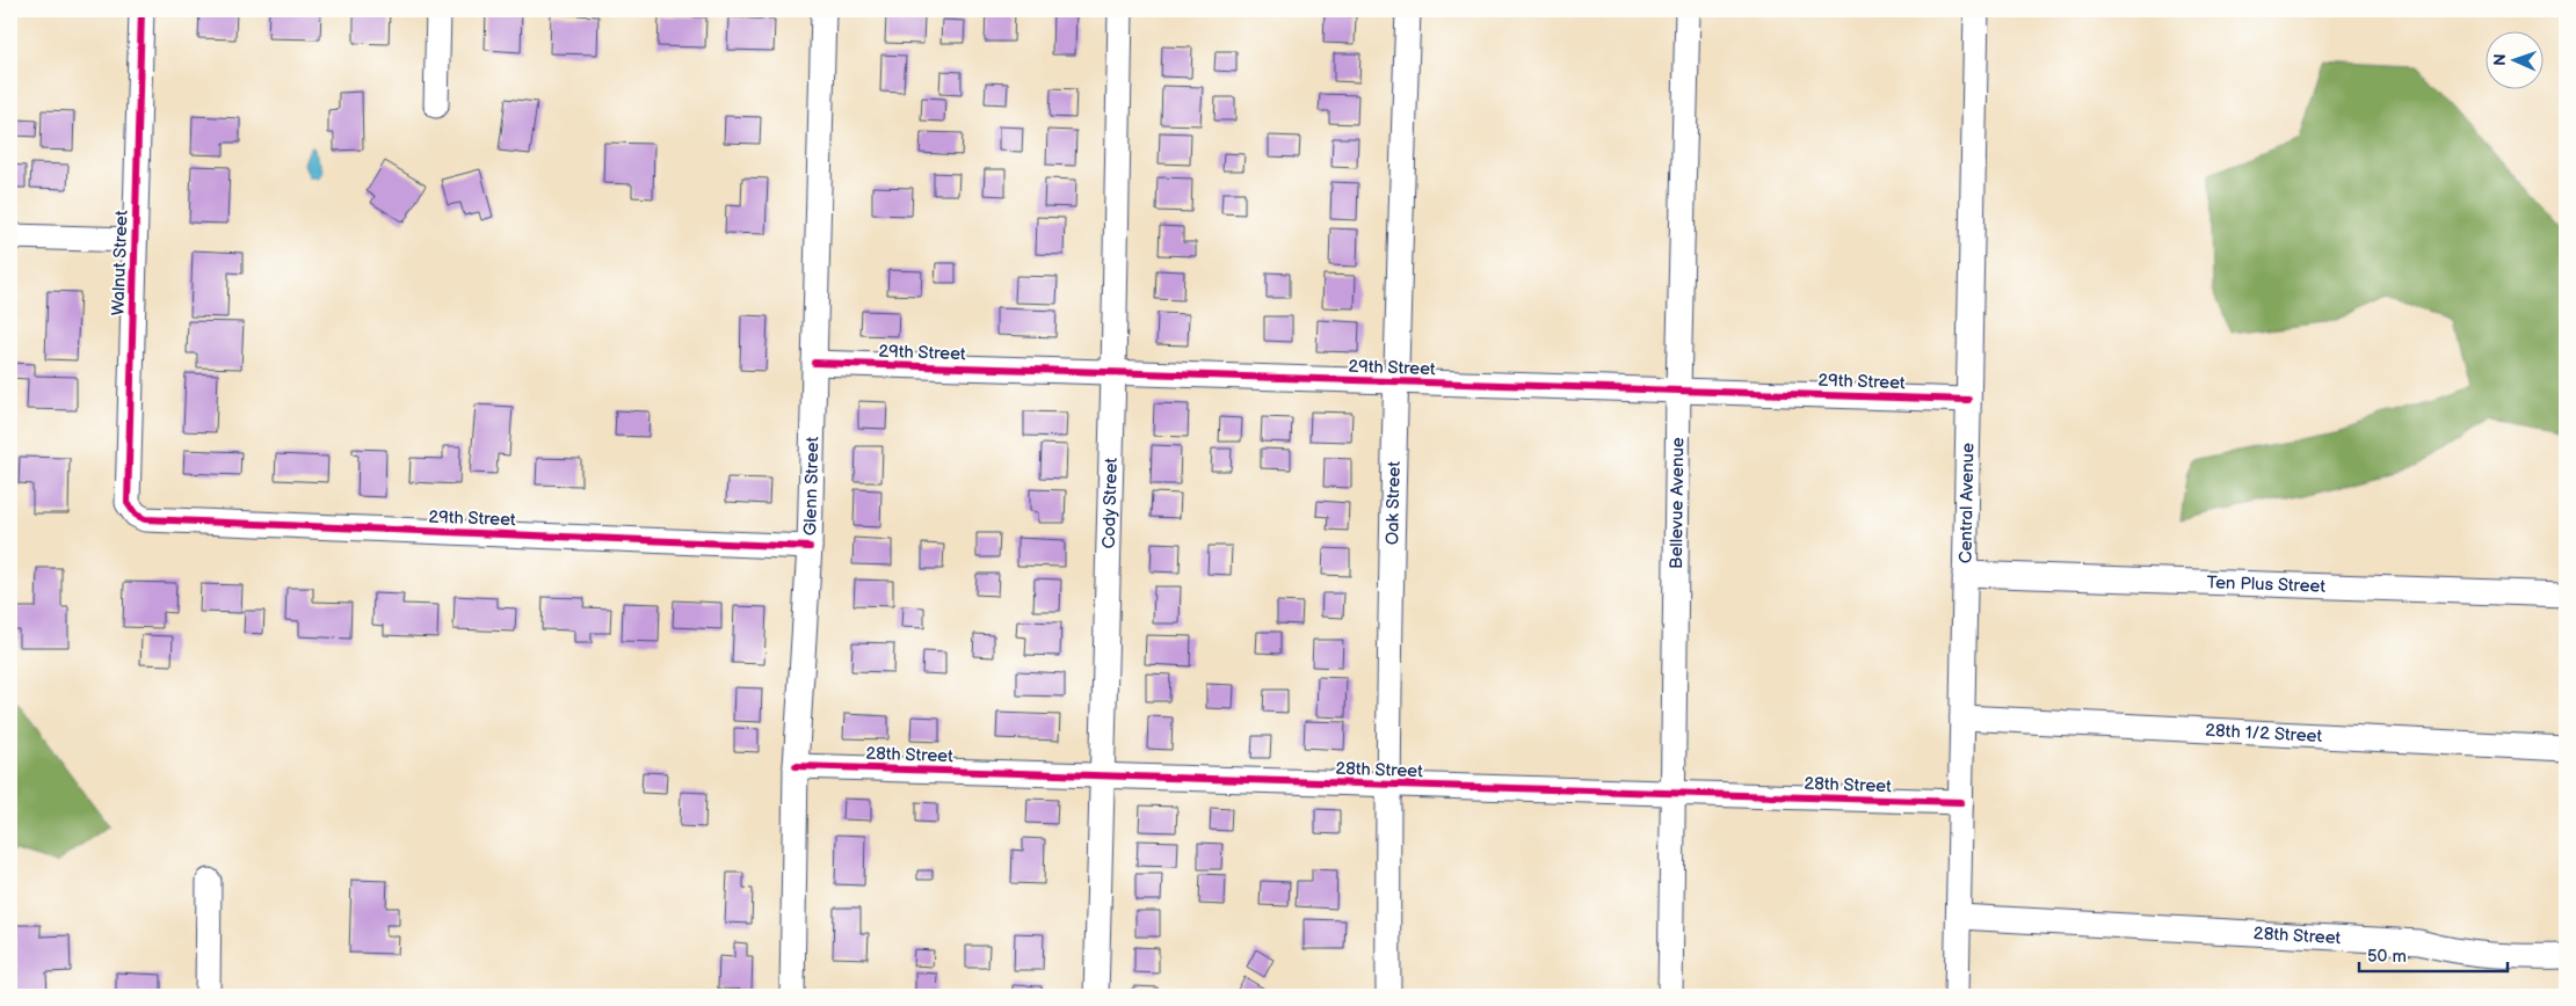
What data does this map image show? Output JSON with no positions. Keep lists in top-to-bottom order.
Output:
{
  "streets": {
    "street": [
      "Walnut Street",
      "29th Street",
      "Glenn Street",
      "Cody Street",
      "Oak Street",
      "Bellevue Avenue",
      "Central Avenue",
      "Ten Plus Street",
      "28th 1/2 Street",
      "28th Street"
    ]
  },
  "crossings": [
    ["Walnut Street", "29th Street"],
    ["29th Street", "Glenn Street"],
    ["29th Street", "Cody Street"],
    ["29th Street", "Oak Street"],
    ["29th Street", "Bellevue Avenue"],
    ["29th Street", "Central Avenue"],
    ["Glenn Street", "28th Street"],
    ["Cody Street", "28th Street"],
    ["Oak Street", "28th Street"],
    ["Bellevue Avenue", "28th Street"],
    ["Central Avenue", "Ten Plus Street"],
    ["Central Avenue", "28th 1/2 Street"],
    ["Central Avenue", "28th Street"]
  ],
  "scale_bar": "50 m",
  "north": "left"
}
